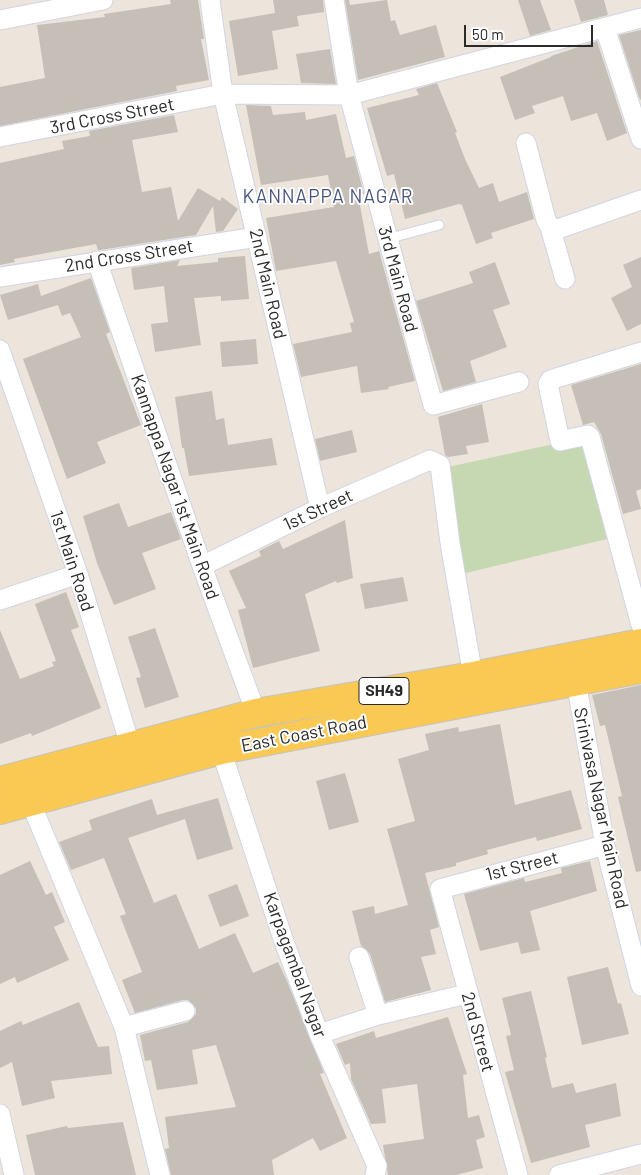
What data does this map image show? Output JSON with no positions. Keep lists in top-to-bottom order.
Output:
{
  "streets": {
    "main road": ["SH49", "East Coast Road"],
    "street": [
      "3rd Cross Street",
      "2nd Cross Street",
      "3rd Main Road",
      "2nd Main Road",
      "Kannappa Nagar 1st Main Road",
      "1st Street",
      "1st Main Road",
      "Srinivasa Nagar Main Road",
      "Karpagambal Nagar",
      "2nd Street"
    ]
  },
  "crossings": [
    ["3rd Cross Street", "2nd Main Road"],
    ["2nd Cross Street", "2nd Main Road"],
    ["2nd Cross Street", "Kannappa Nagar 1st Main Road"],
    ["2nd Main Road", "1st Street"],
    ["Kannappa Nagar 1st Main Road", "1st Street"],
    ["Kannappa Nagar 1st Main Road", "East Coast Road"],
    ["1st Street", "East Coast Road"],
    ["1st Street", "Srinivasa Nagar Main Road"],
    ["1st Street", "2nd Street"],
    ["1st Main Road", "East Coast Road"],
    ["East Coast Road", "Srinivasa Nagar Main Road"],
    ["East Coast Road", "Karpagambal Nagar"]
  ],
  "districts": ["KANNAPPA NAGAR"],
  "scale_bar": "50 m"
}
